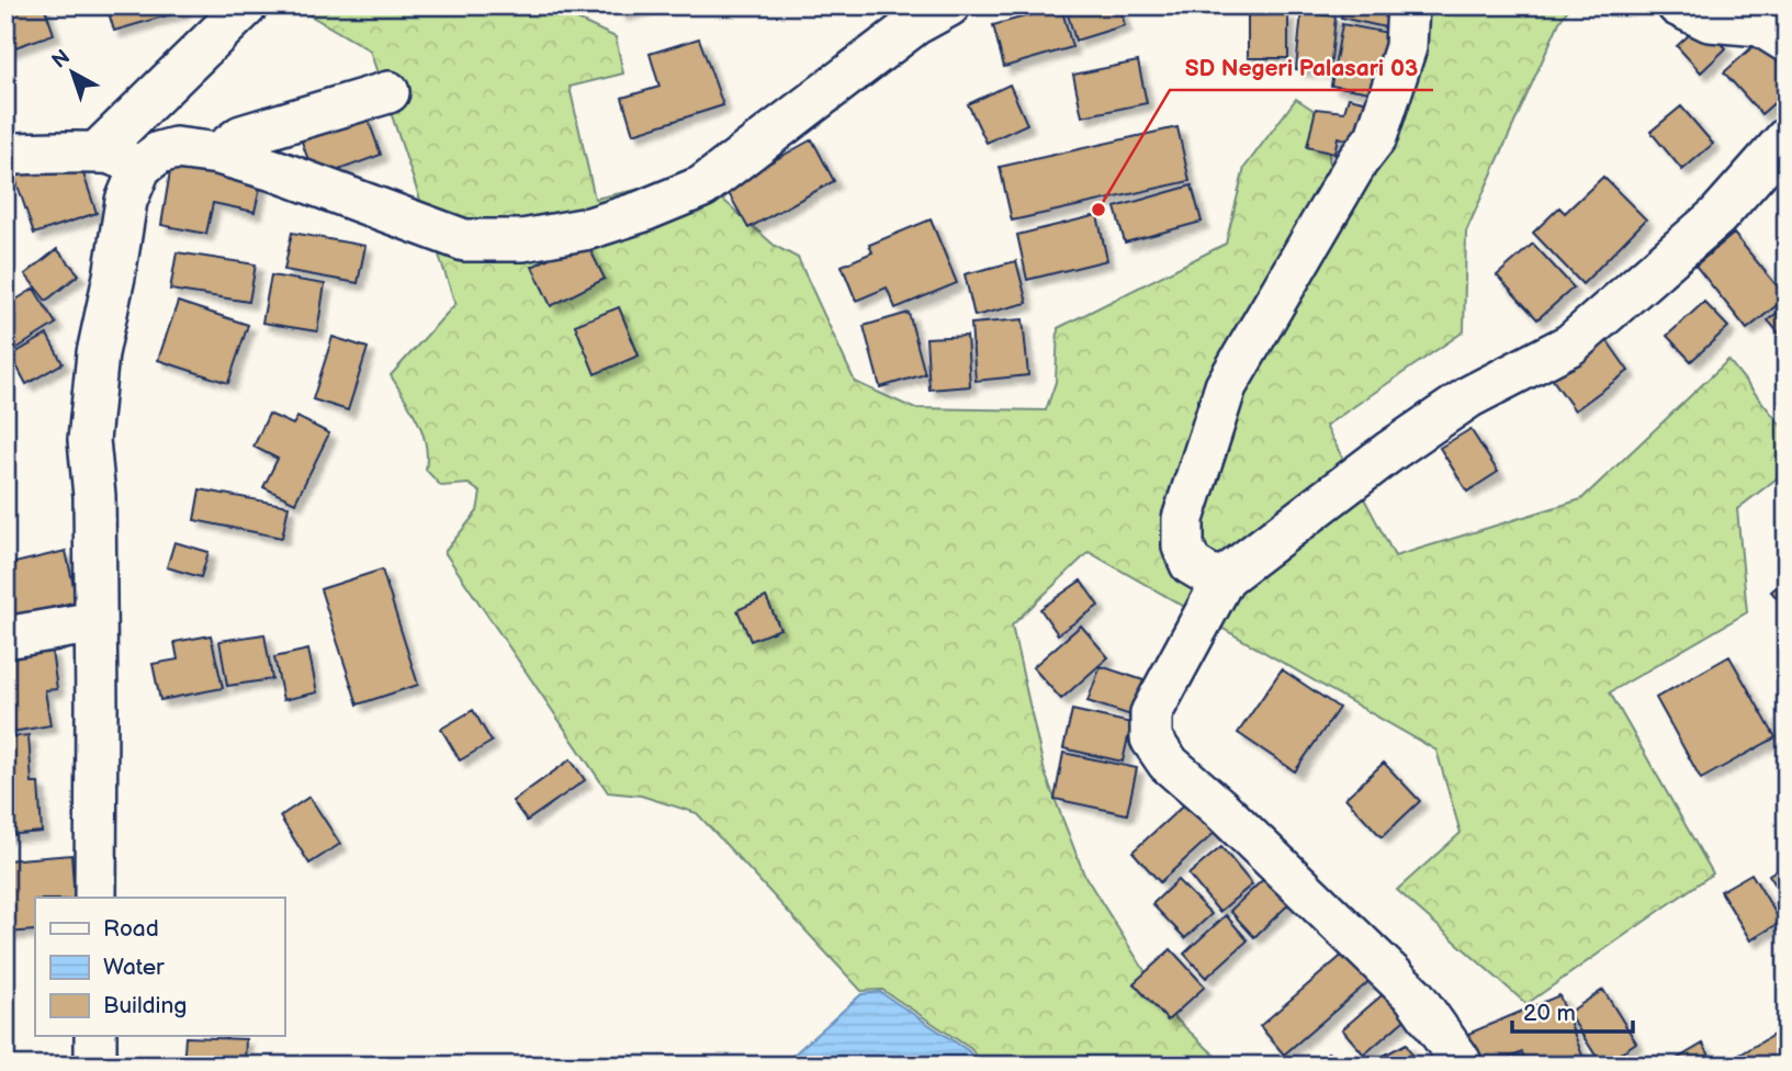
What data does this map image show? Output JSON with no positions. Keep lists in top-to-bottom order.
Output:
{
  "places": ["SD Negeri Palasari 03"],
  "legend": ["Road", "Water", "Building"],
  "scale_bar": "20 m",
  "north": "top left"
}
